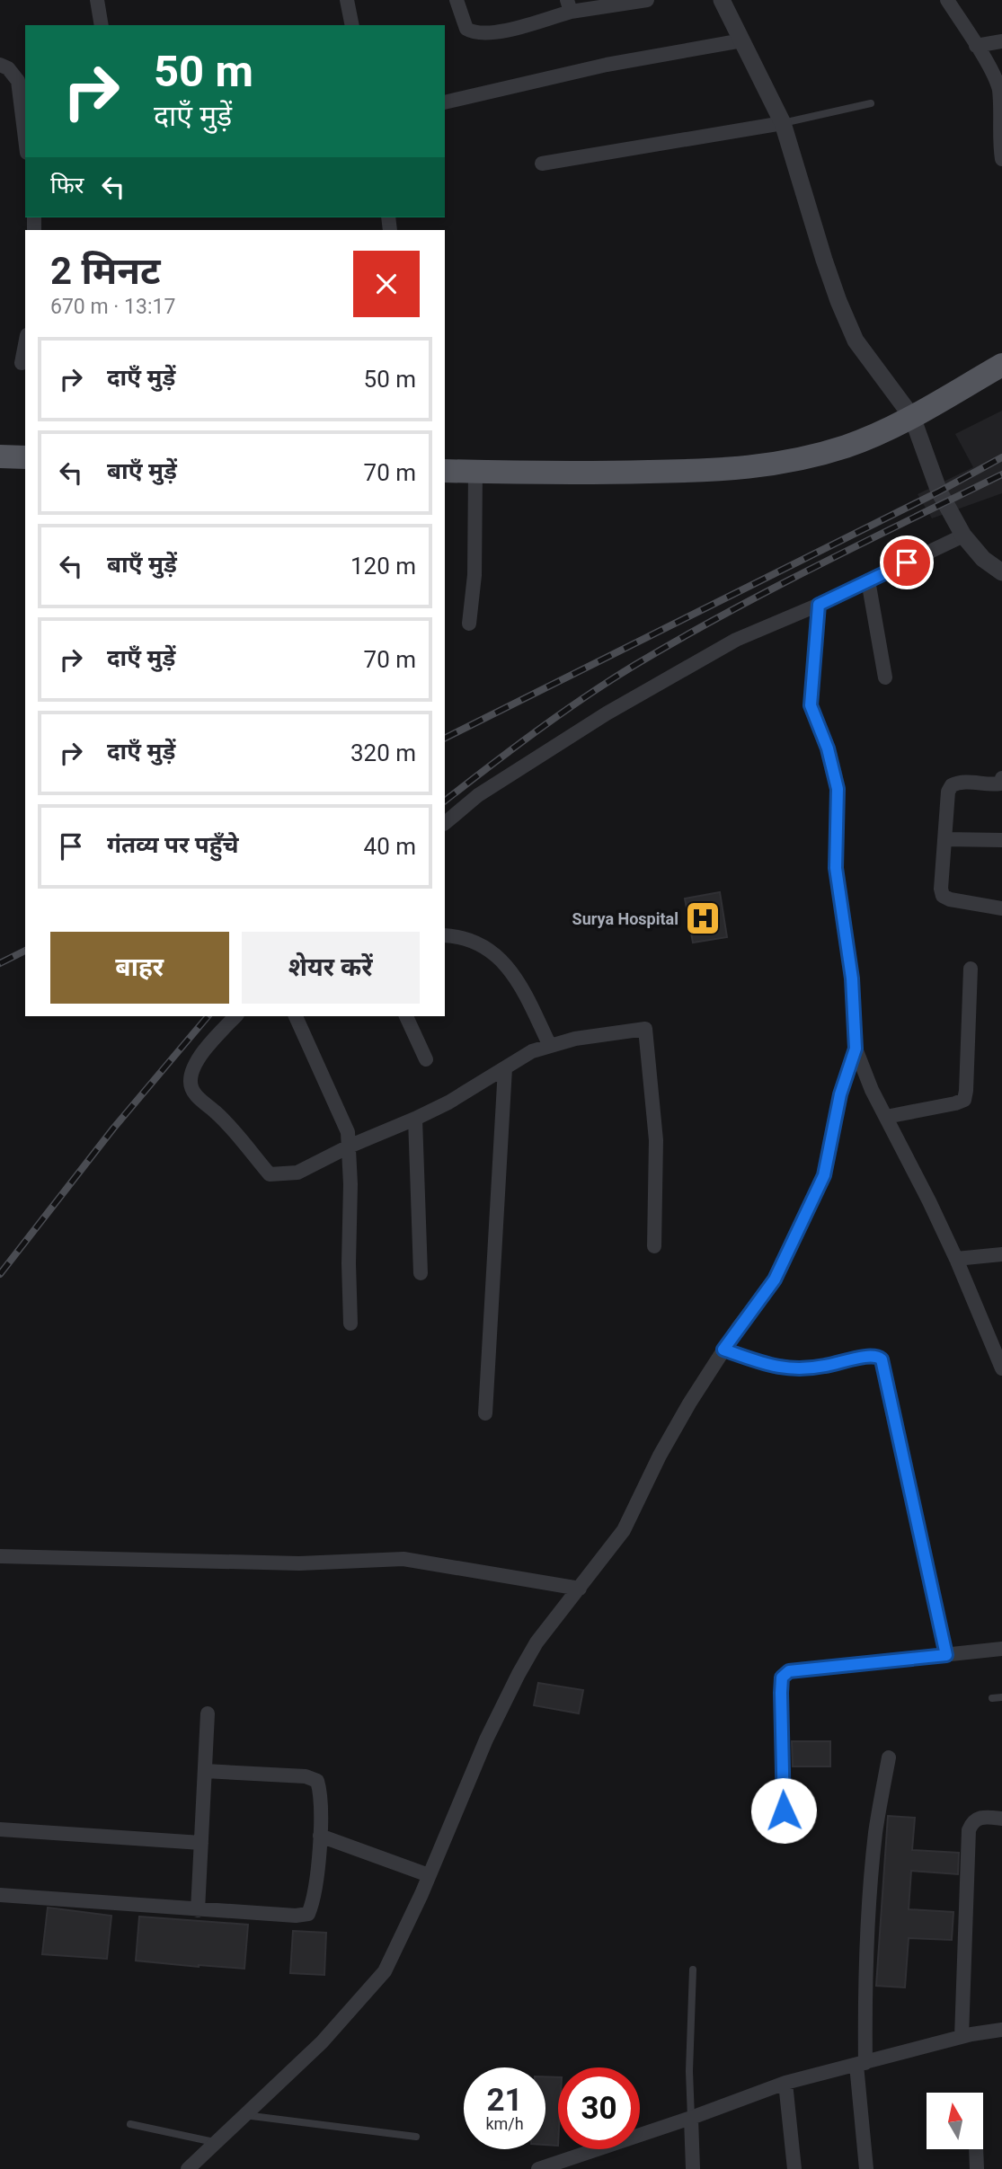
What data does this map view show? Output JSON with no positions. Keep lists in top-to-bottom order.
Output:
{
  "places": {
    "hospital": ["Surya Hospital"]
  },
  "north": "top",
  "page": {
    "turn": ["50 m", "दाएँ मुड़ें"],
    "then": "फिर",
    "heading": ["2 मिनट", "670 m · 13:17"],
    "list": [
      {
        "name": "दाएँ मुड़ें",
        "value": "50 m"
      },
      {
        "name": "बाएँ मुड़ें",
        "value": "70 m"
      },
      {
        "name": "बाएँ मुड़ें",
        "value": "120 m"
      },
      {
        "name": "दाएँ मुड़ें",
        "value": "70 m"
      },
      {
        "name": "दाएँ मुड़ें",
        "value": "320 m"
      },
      {
        "name": "गंतव्य पर पहुँचे",
        "value": "40 m"
      }
    ],
    "buttons": ["बाहर", "शेयर करें"],
    "speed": "21 km/h",
    "limit": "30"
  }
}
